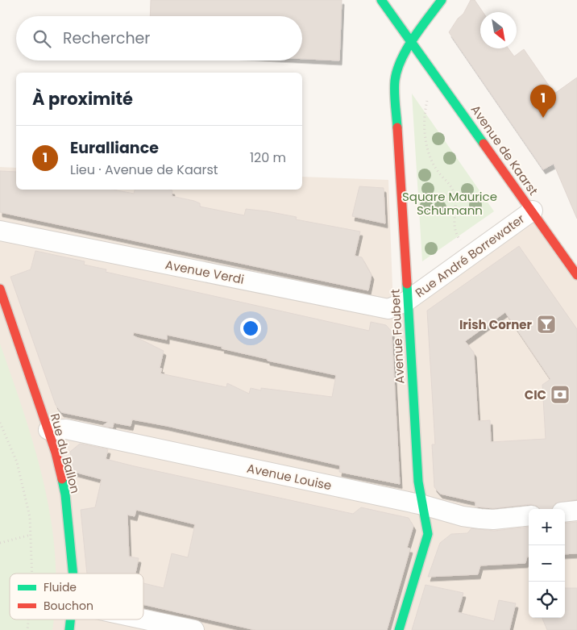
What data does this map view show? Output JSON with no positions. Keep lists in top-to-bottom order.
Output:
{
  "streets": {
    "street": [
      "Avenue de Kaarst",
      "Rue André Borrewater",
      "Avenue Verdi",
      "Avenue Foubert",
      "Rue du Ballon",
      "Avenue Louise"
    ]
  },
  "crossings": [
    ["Avenue de Kaarst", "Rue André Borrewater"],
    ["Avenue de Kaarst", "Avenue Foubert"],
    ["Rue André Borrewater", "Avenue Verdi"],
    ["Rue André Borrewater", "Avenue Foubert"],
    ["Avenue Verdi", "Avenue Foubert"],
    ["Avenue Foubert", "Avenue Louise"],
    ["Rue du Ballon", "Avenue Louise"]
  ],
  "parks": ["Square Maurice Schumann"],
  "places": {
    "bar": ["Irish Corner"],
    "bank": ["CIC"]
  },
  "legend": ["Fluide", "Bouchon"],
  "north": "bottom right",
  "page": {
    "search": "Rechercher",
    "heading": "À proximité",
    "pins": "1",
    "list": [
      {
        "mark": "1",
        "name": "Euralliance",
        "note": "Lieu · Avenue de Kaarst",
        "value": "120 m"
      }
    ],
    "map_buttons": ["+", "−"]
  }
}
